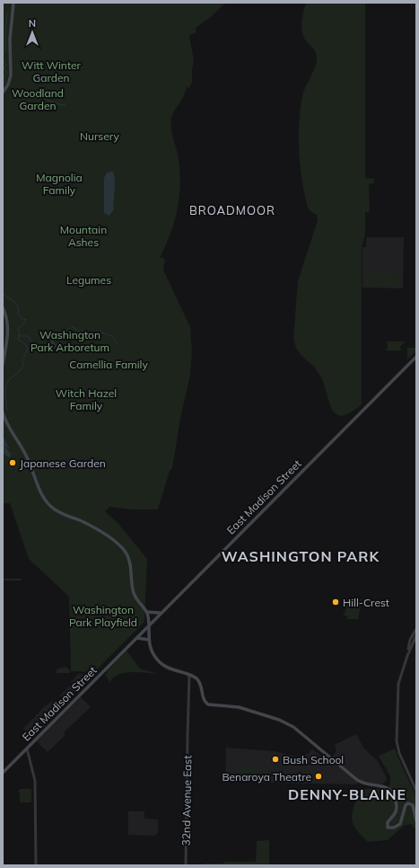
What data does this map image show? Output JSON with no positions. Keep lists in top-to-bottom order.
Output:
{
  "streets": {
    "main road": ["East Madison Street"],
    "street": ["32nd Avenue East"]
  },
  "districts": ["BROADMOOR", "WASHINGTON PARK", "DENNY-BLAINE"],
  "parks": [
    "Witt Winter Garden",
    "Woodland Garden",
    "Nursery",
    "Magnolia Family",
    "Mountain Ashes",
    "Legumes",
    "Washington Park Arboretum",
    "Camellia Family",
    "Witch Hazel Family",
    "Washington Park Playfield"
  ],
  "places": [
    "Japanese Garden",
    "Hill-Crest",
    "Bush School",
    "Benaroya Theatre"
  ],
  "north": "top"
}
